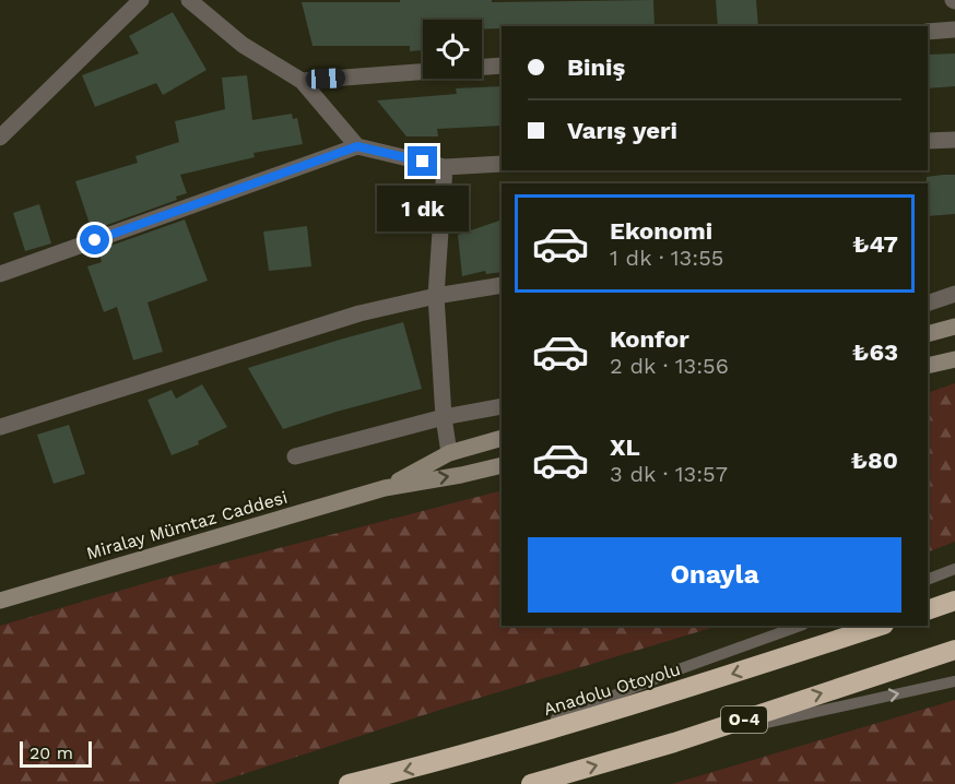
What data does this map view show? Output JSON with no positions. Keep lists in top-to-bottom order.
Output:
{
  "streets": {
    "highway": ["Anadolu Otoyolu", "O-4"],
    "main road": ["Miralay Mümtaz Caddesi"]
  },
  "scale_bar": "20 m",
  "page": {
    "banner": ["Biniş", "Varış yeri"],
    "bubble": "1 dk",
    "list": [
      {
        "name": "Ekonomi",
        "note": "1 dk · 13:55",
        "value": "₺47"
      },
      {
        "name": "Konfor",
        "note": "2 dk · 13:56",
        "value": "₺63"
      },
      {
        "name": "XL",
        "note": "3 dk · 13:57",
        "value": "₺80"
      }
    ],
    "buttons": "Onayla",
    "scale": "20 m"
  }
}
